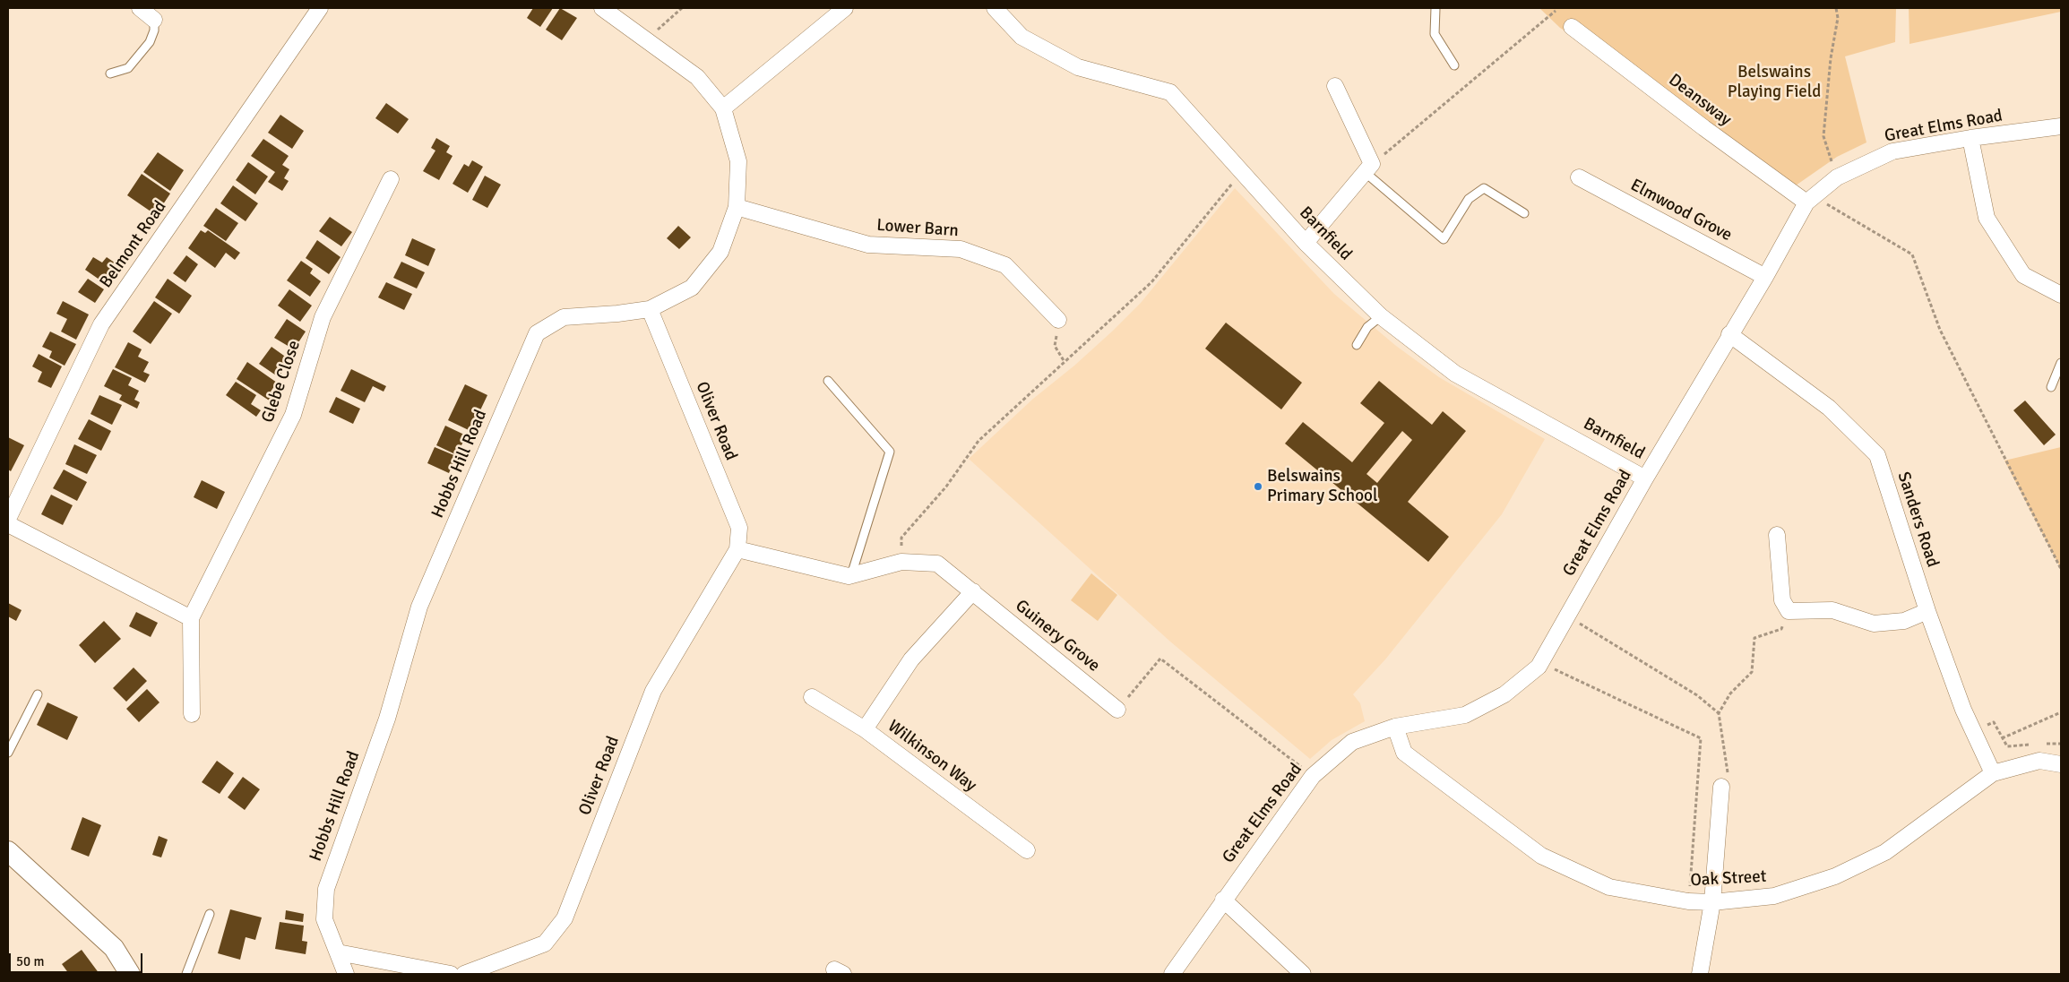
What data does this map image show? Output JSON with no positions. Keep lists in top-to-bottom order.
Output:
{
  "streets": {
    "street": [
      "Deansway",
      "Great Elms Road",
      "Elmwood Grove",
      "Lower Barn",
      "Barnfield",
      "Belmont Road",
      "Glebe Close",
      "Oliver Road",
      "Hobbs Hill Road",
      "Sanders Road",
      "Guinery Grove",
      "Wilkinson Way",
      "Oak Street"
    ]
  },
  "crossings": [
    ["Deansway", "Great Elms Road"],
    ["Great Elms Road", "Elmwood Grove"],
    ["Great Elms Road", "Barnfield"],
    ["Great Elms Road", "Sanders Road"],
    ["Great Elms Road", "Oak Street"],
    ["Lower Barn", "Hobbs Hill Road"],
    ["Oliver Road", "Hobbs Hill Road"],
    ["Sanders Road", "Oak Street"]
  ],
  "parks": ["Belswains Playing Field"],
  "places": ["Belswains Primary School"],
  "scale_bar": "50 m"
}
